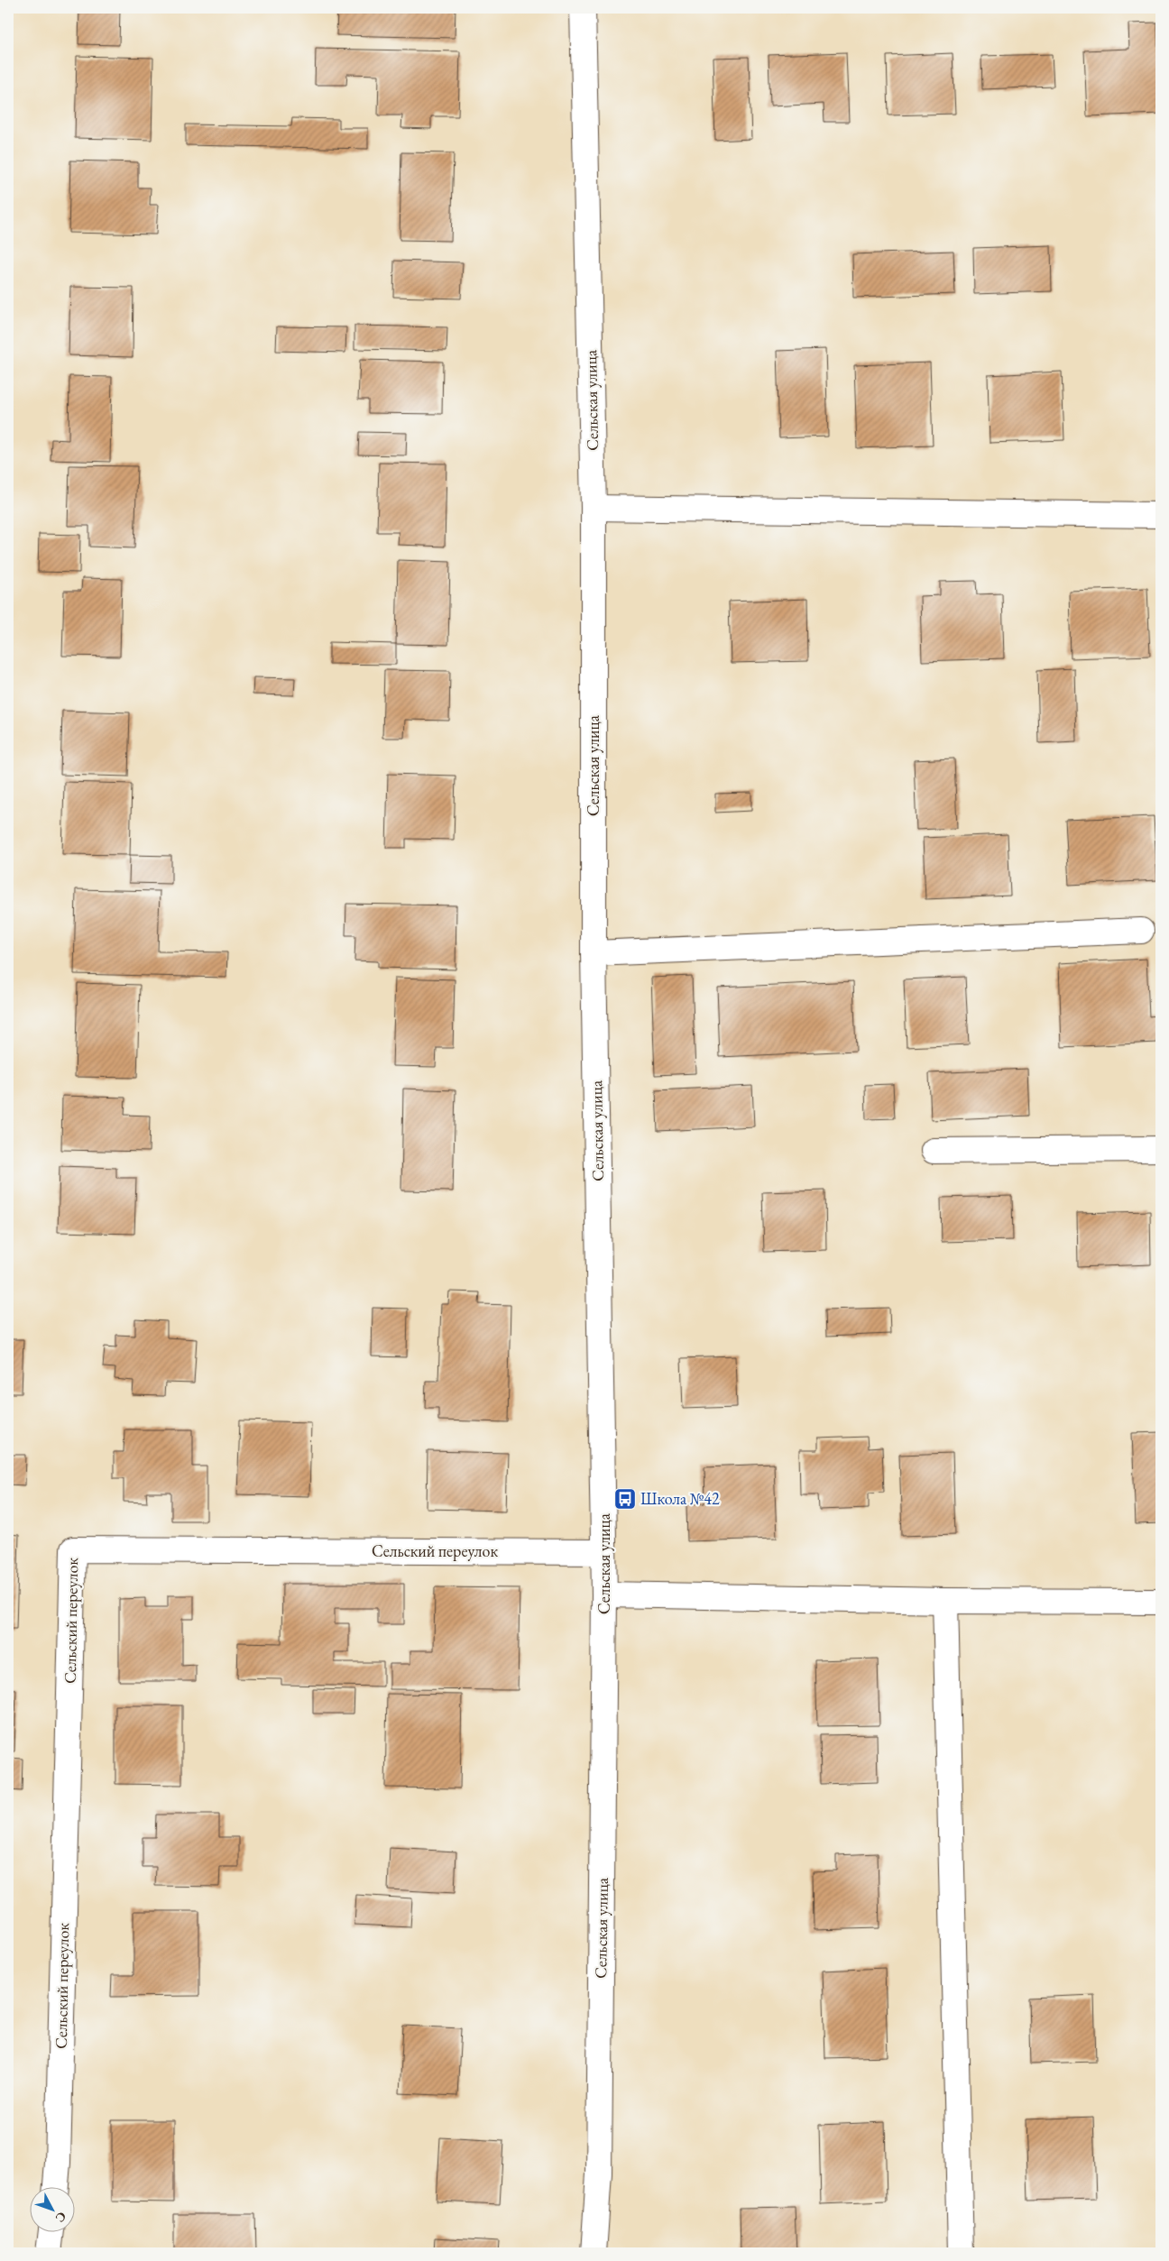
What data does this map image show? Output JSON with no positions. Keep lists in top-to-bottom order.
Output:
{
  "streets": {
    "street": ["Сельская улица", "Сельский переулок"]
  },
  "crossings": [
    ["Сельская улица", "Сельский переулок"]
  ],
  "places": {
    "bus stop": ["Школа №42"]
  },
  "north": "bottom right"
}
